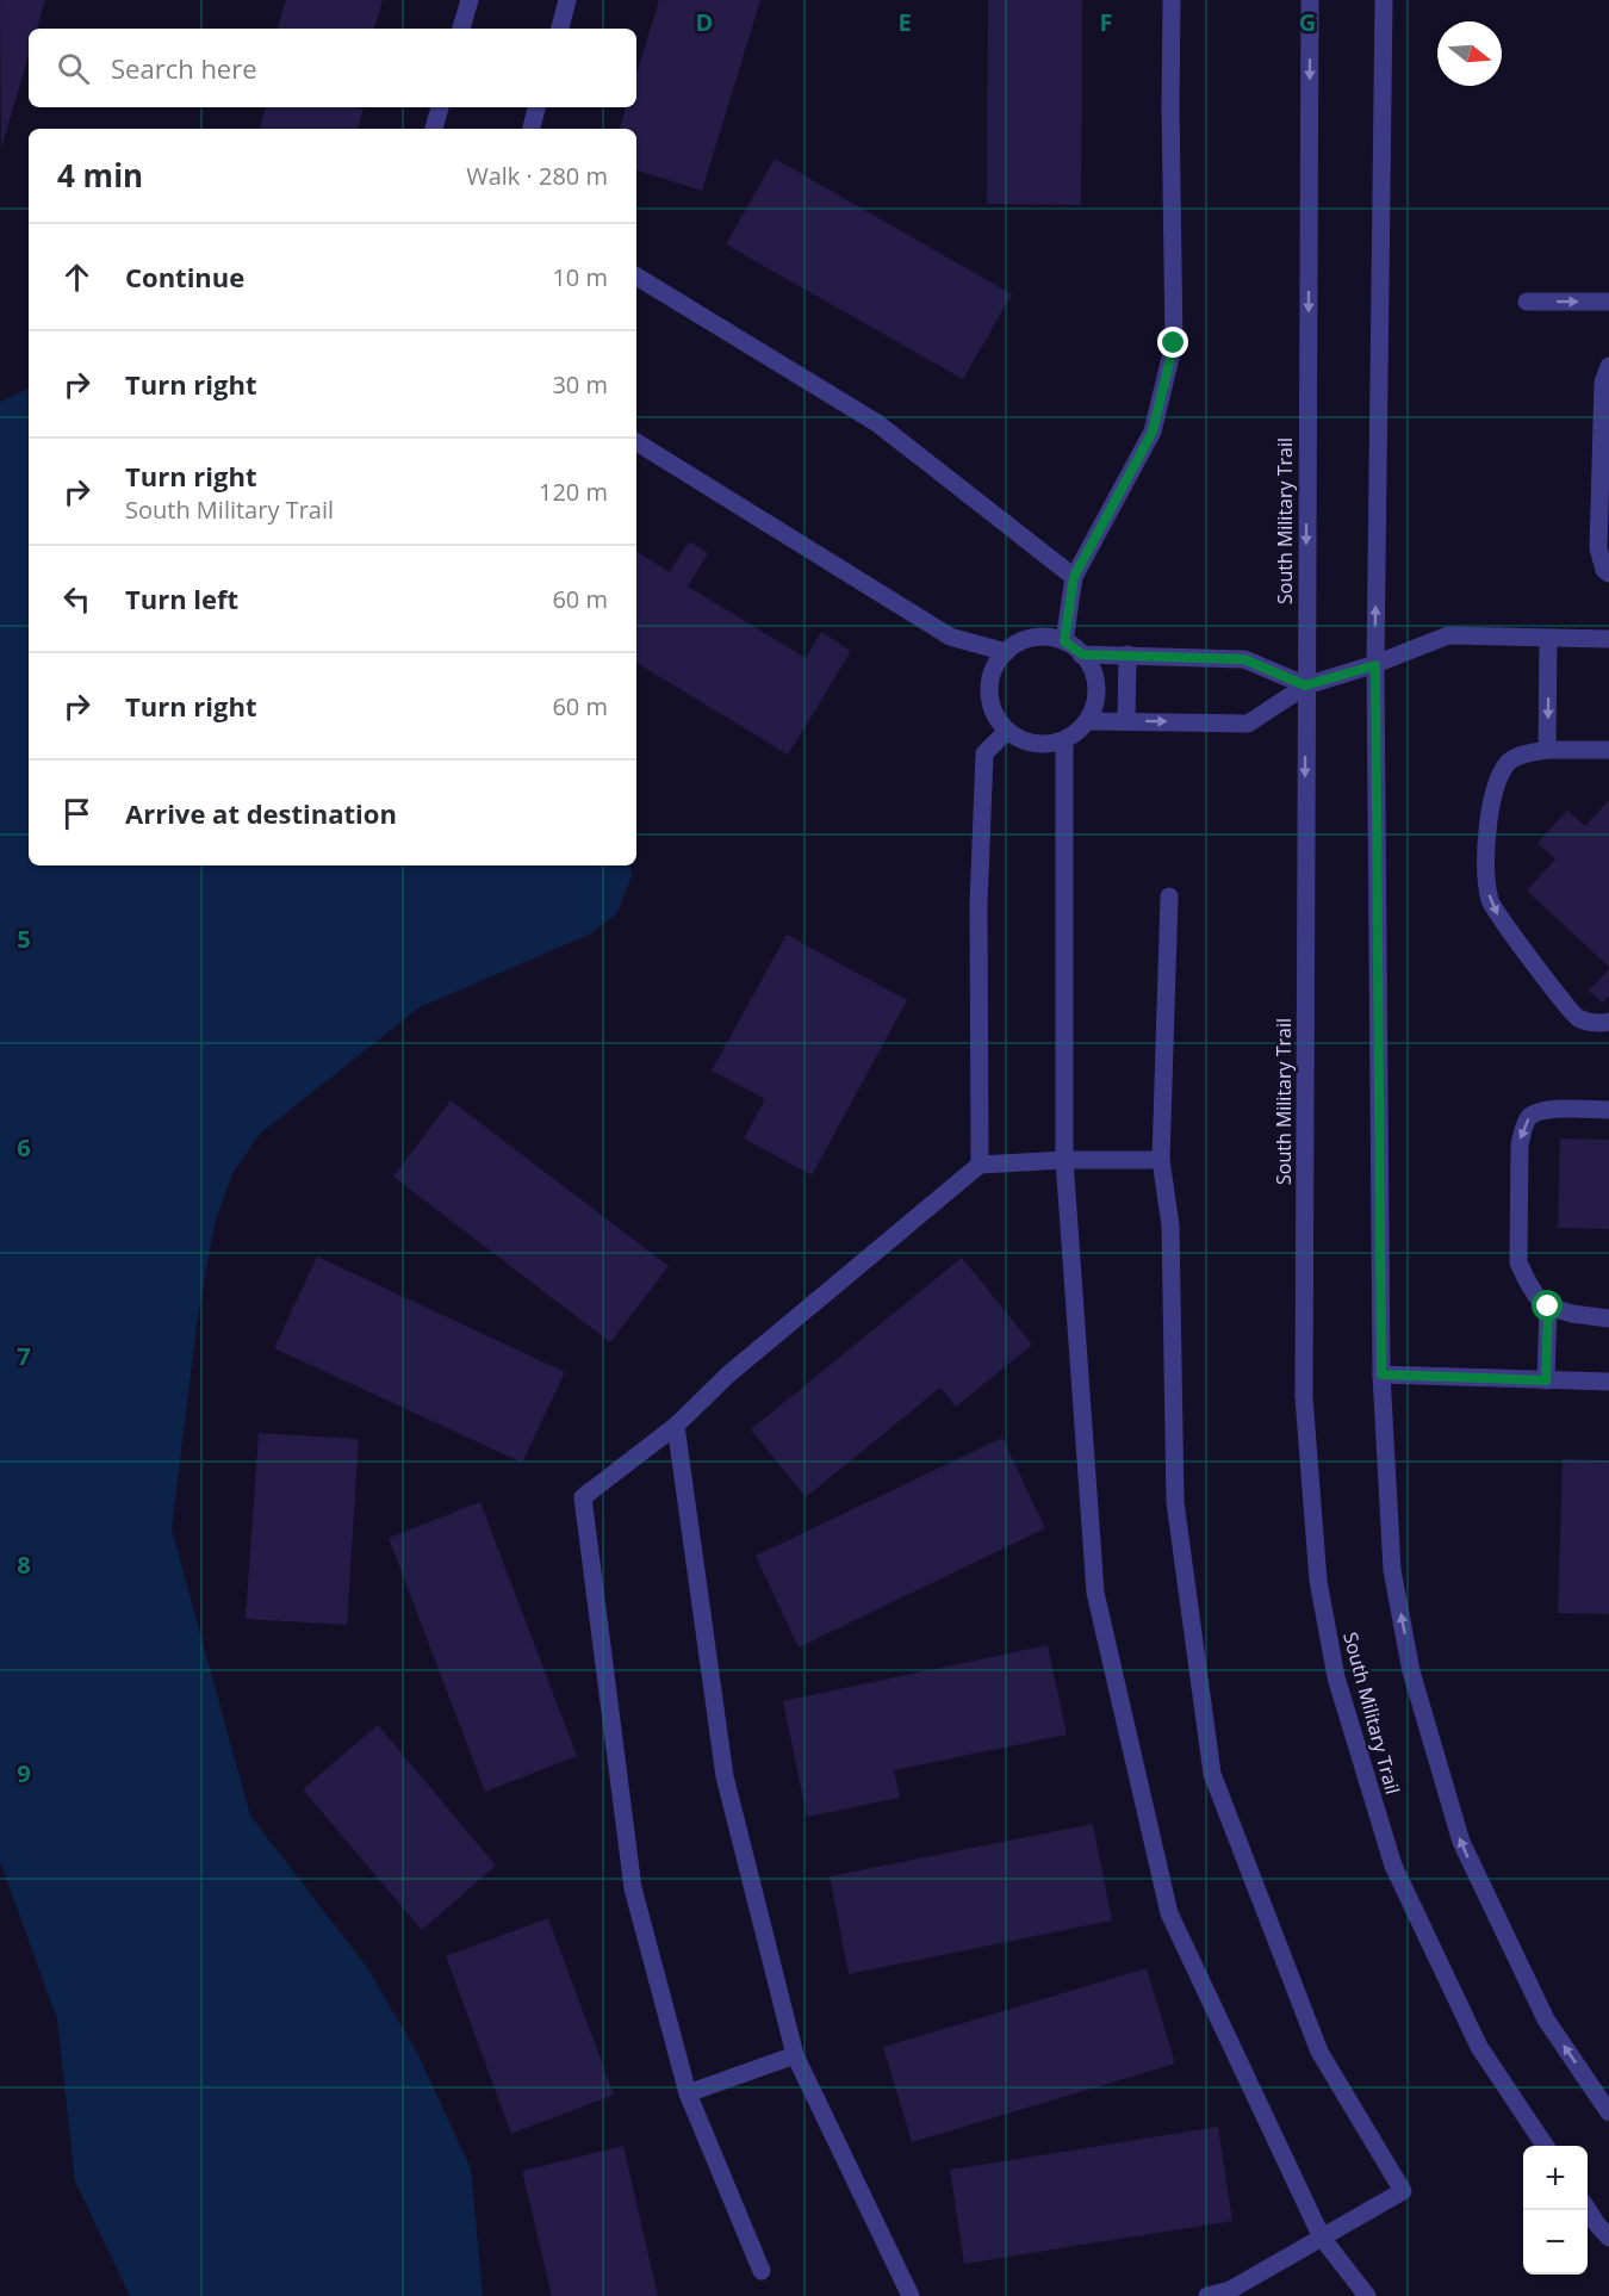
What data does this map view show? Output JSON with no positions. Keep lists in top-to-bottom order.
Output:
{
  "streets": {
    "street": ["South Military Trail"]
  },
  "north": "right",
  "page": {
    "search": "Search here",
    "heading": ["4 min", "Walk · 280 m"],
    "list": [
      ["Continue", "10 m"],
      ["Turn right", "30 m"],
      ["Turn right", "South Military Trail", "120 m"],
      ["Turn left", "60 m"],
      ["Turn right", "60 m"],
      "Arrive at destination"
    ],
    "map_buttons": ["+", "−"]
  },
  "grid": {
    "columns": [
      "D",
      "E",
      "F",
      "G"
    ],
    "rows": [
      "5",
      "6",
      "7",
      "8",
      "9"
    ]
  }
}
